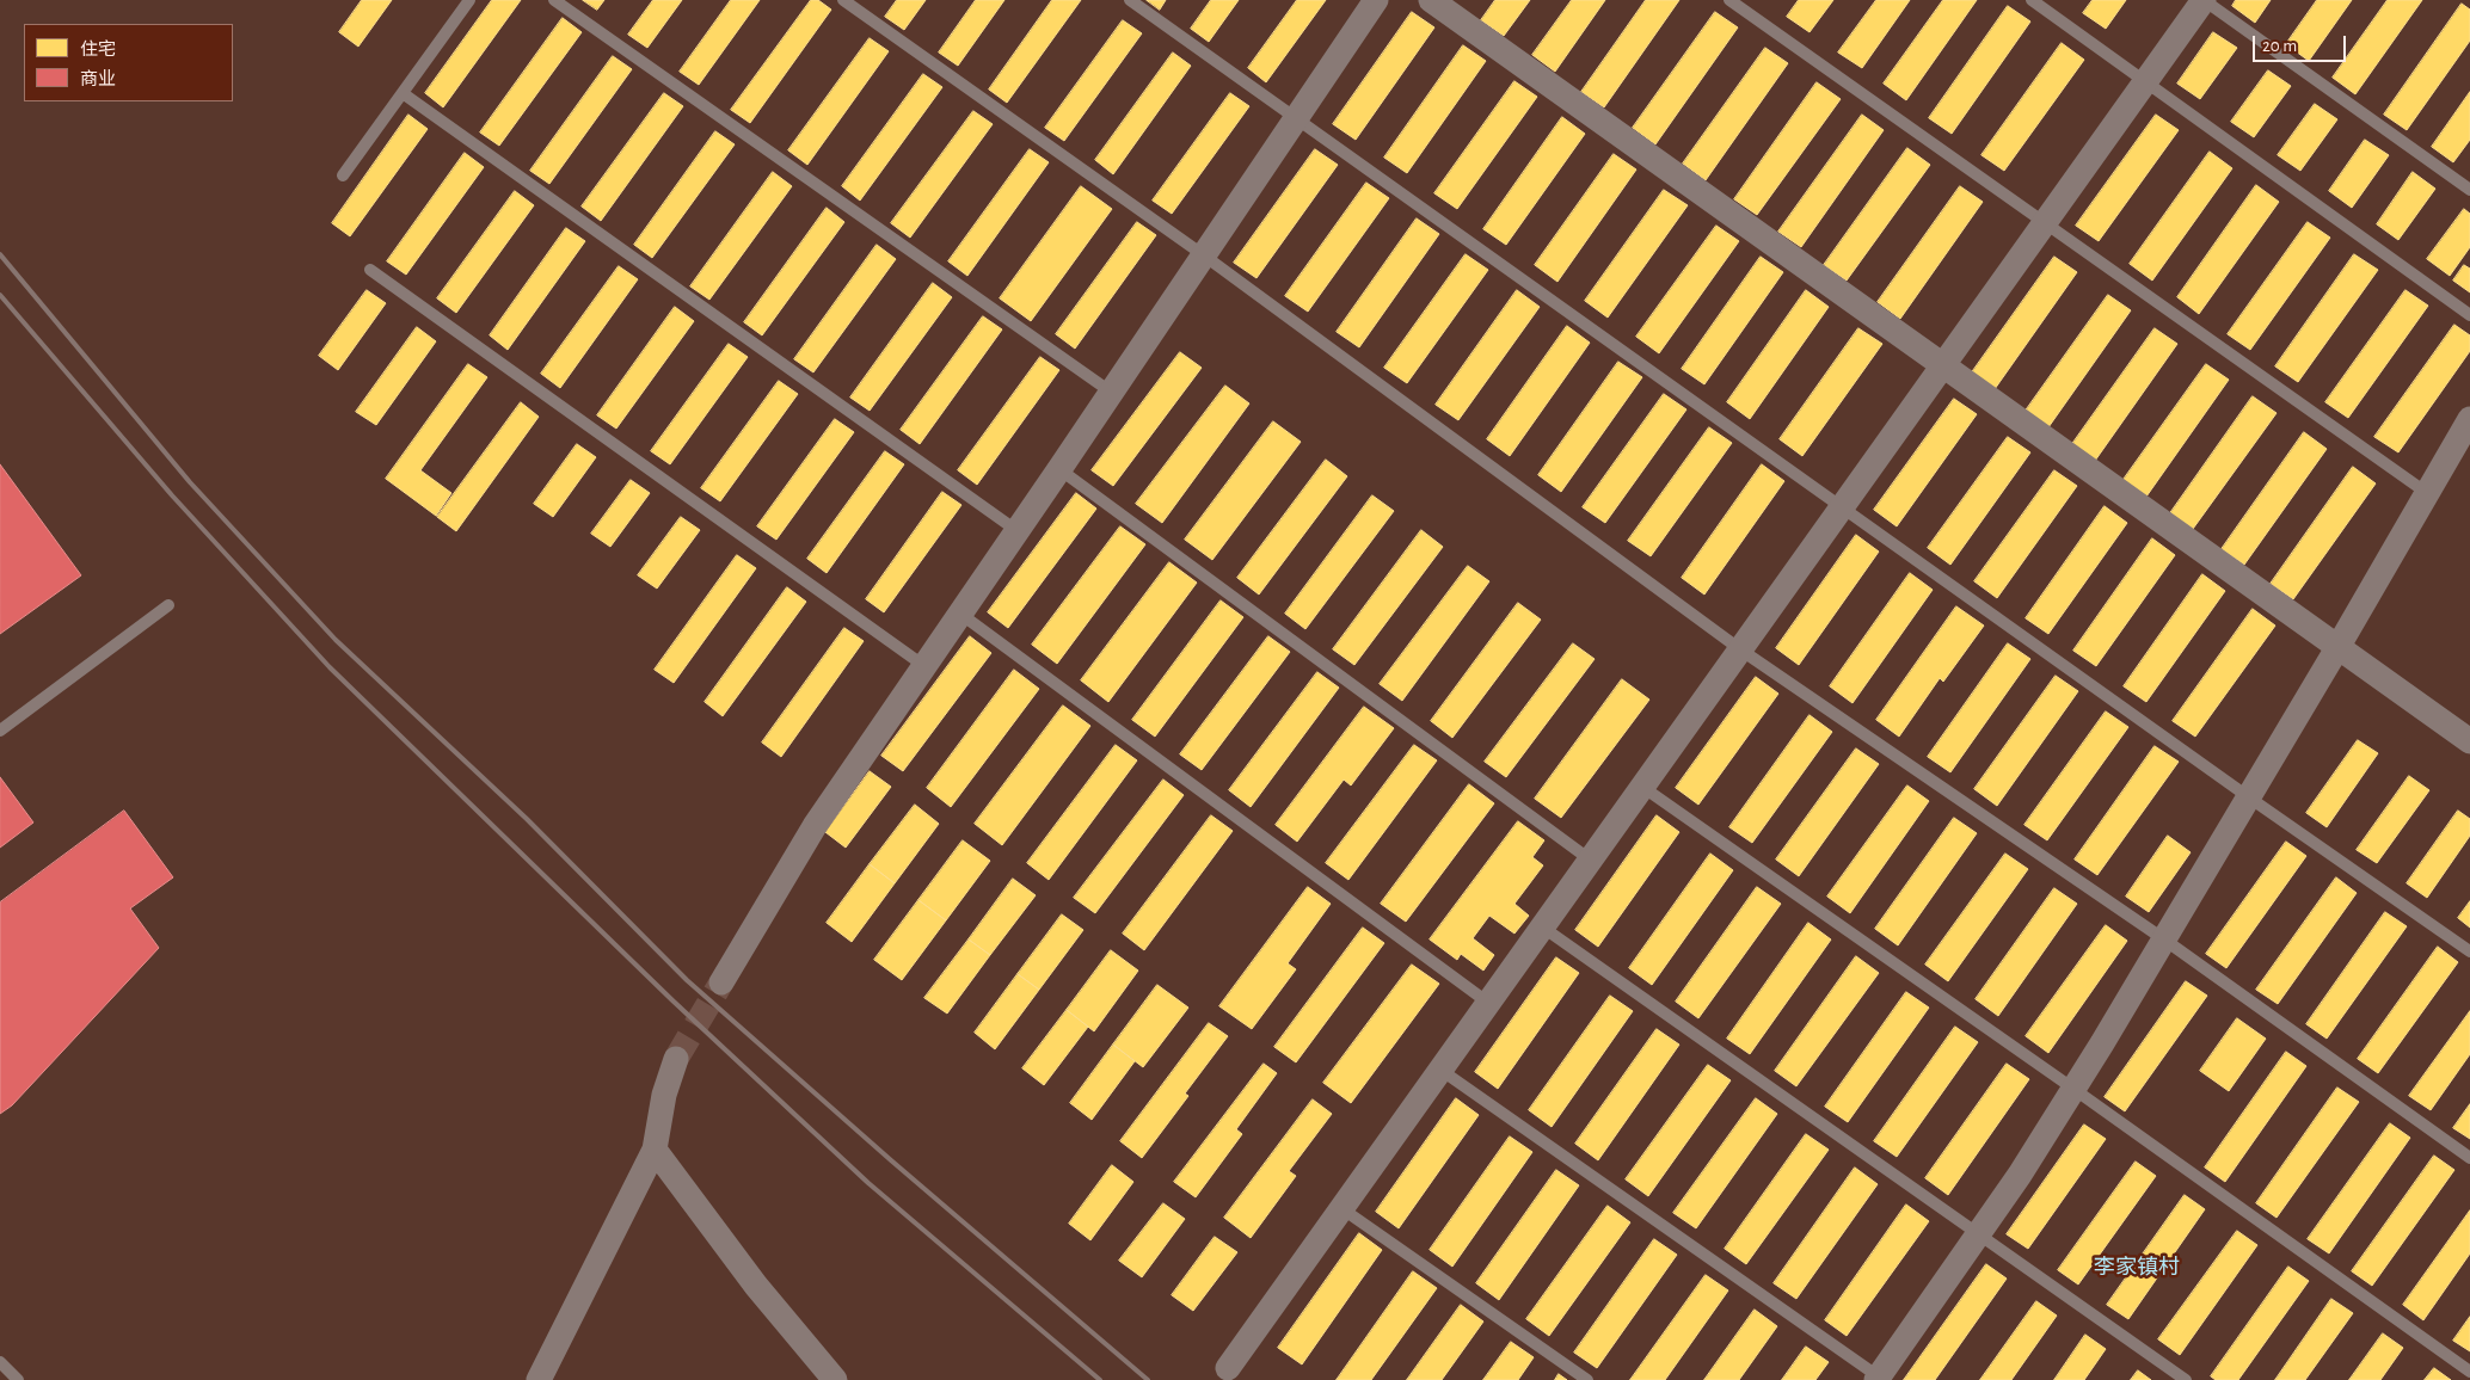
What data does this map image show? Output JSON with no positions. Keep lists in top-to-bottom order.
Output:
{
  "districts": ["李家镇村"],
  "legend": ["住宅", "商业"],
  "scale_bar": "20 m"
}
